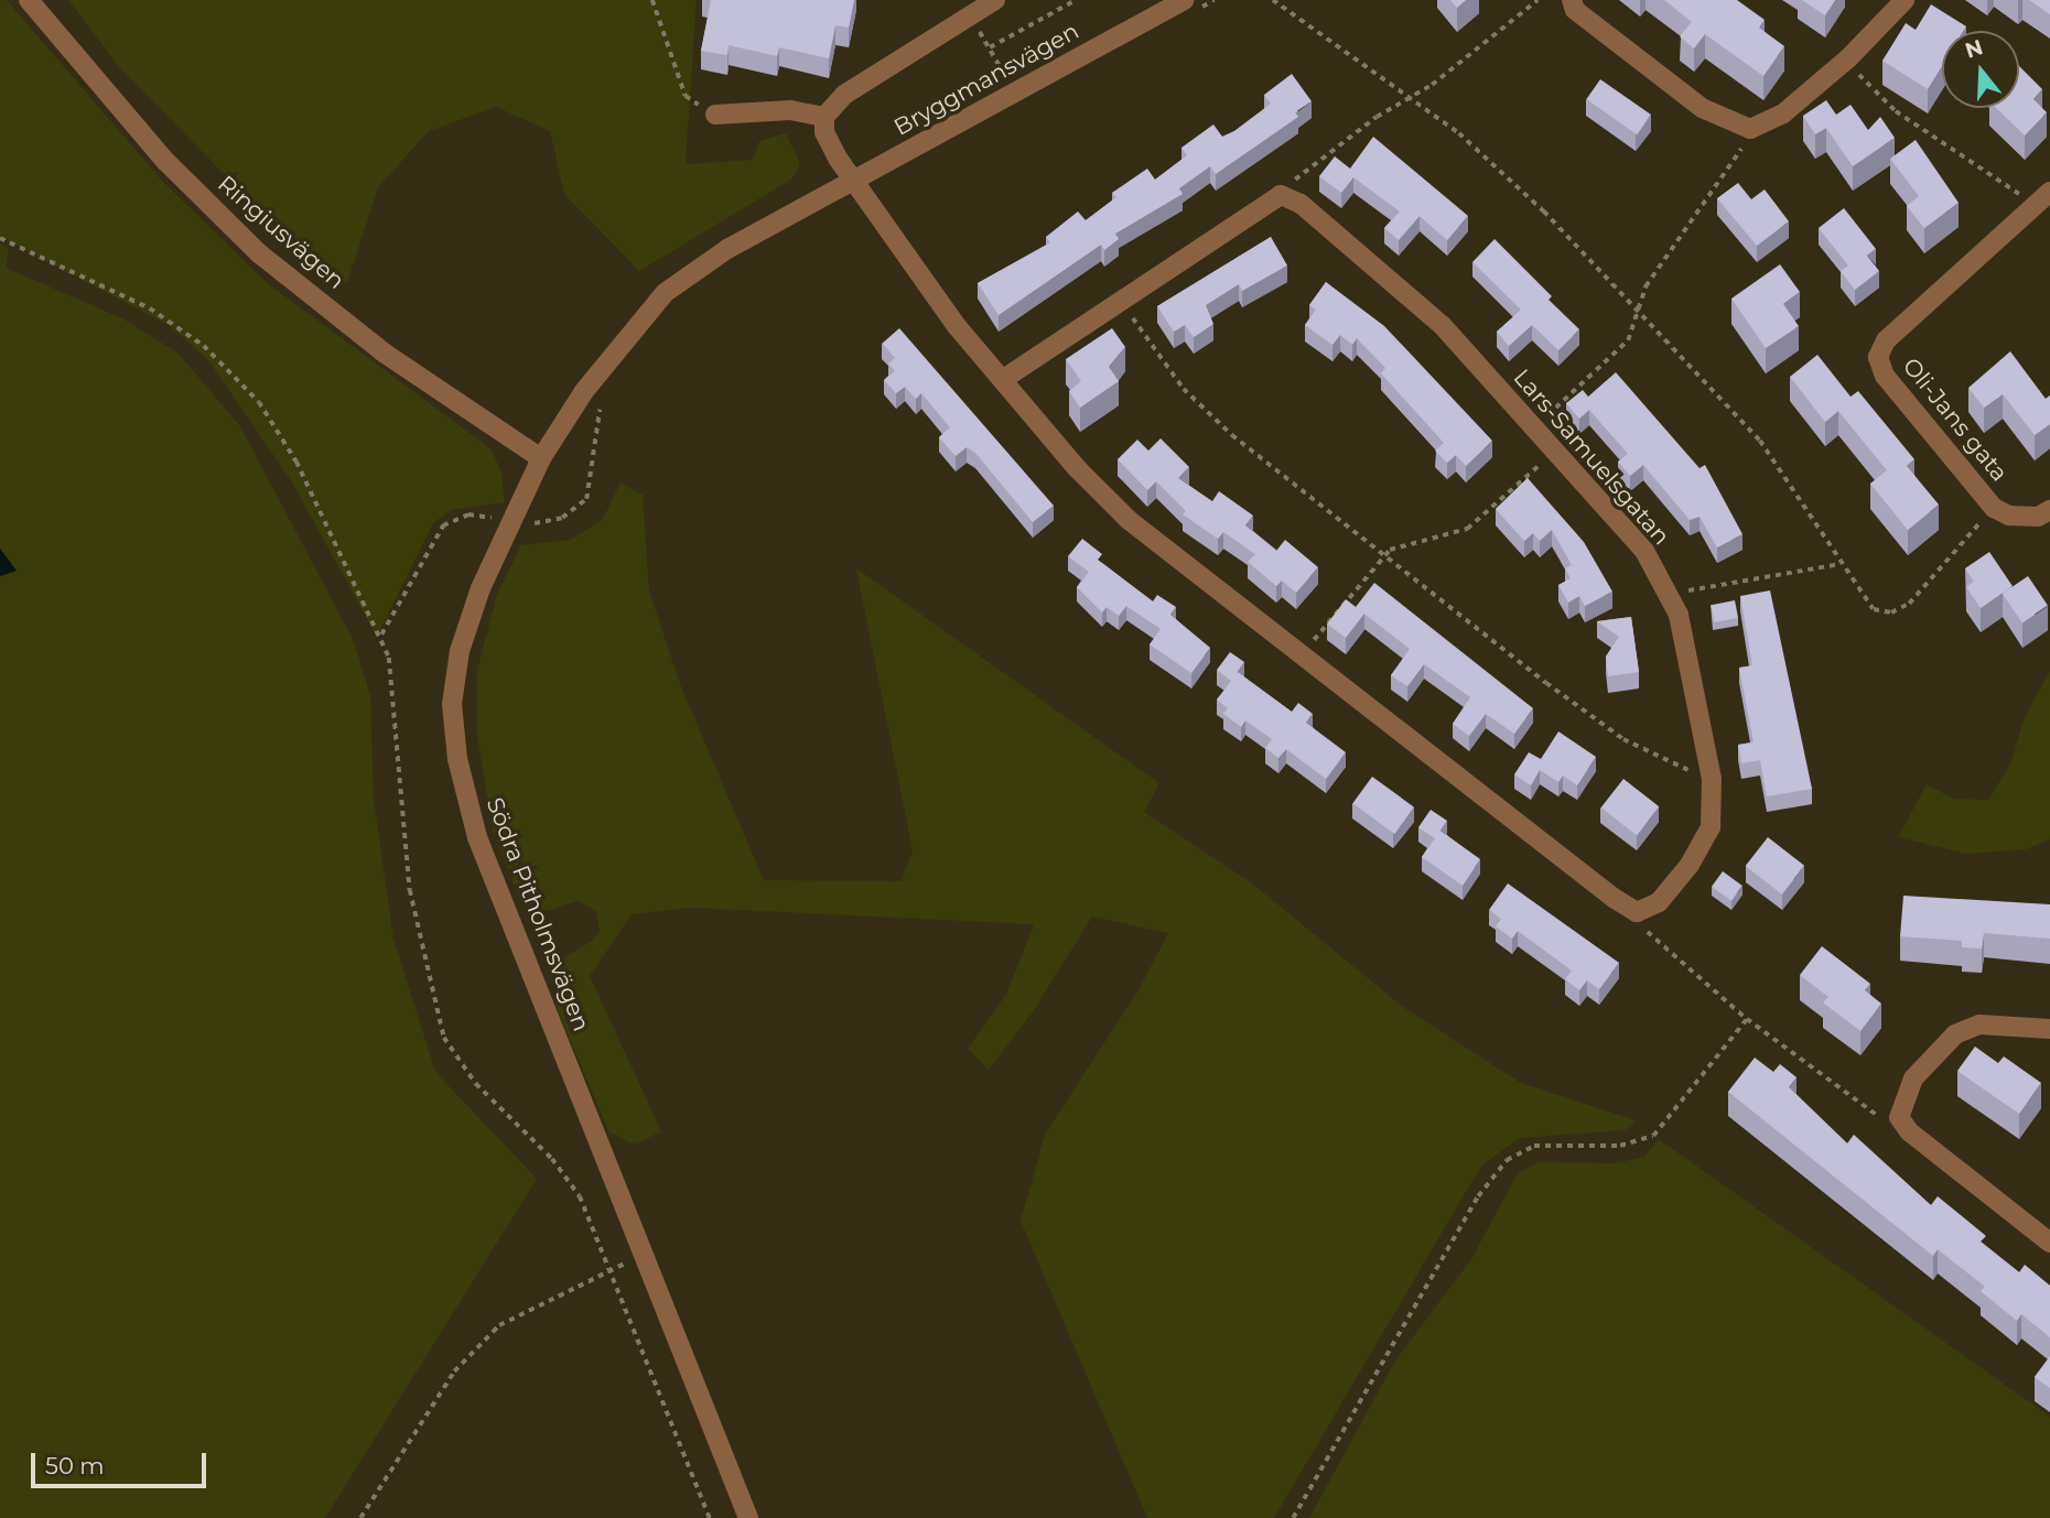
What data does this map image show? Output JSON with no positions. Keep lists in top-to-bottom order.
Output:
{
  "streets": {
    "street": [
      "Bryggmansvägen",
      "Ringiusvägen",
      "Oli-Jans gata",
      "Lars-Samuelsgatan",
      "Södra Pitholmsvägen"
    ]
  },
  "crossings": [
    ["Bryggmansvägen", "Södra Pitholmsvägen"],
    ["Ringiusvägen", "Södra Pitholmsvägen"]
  ],
  "scale_bar": "50 m",
  "north": "top"
}
